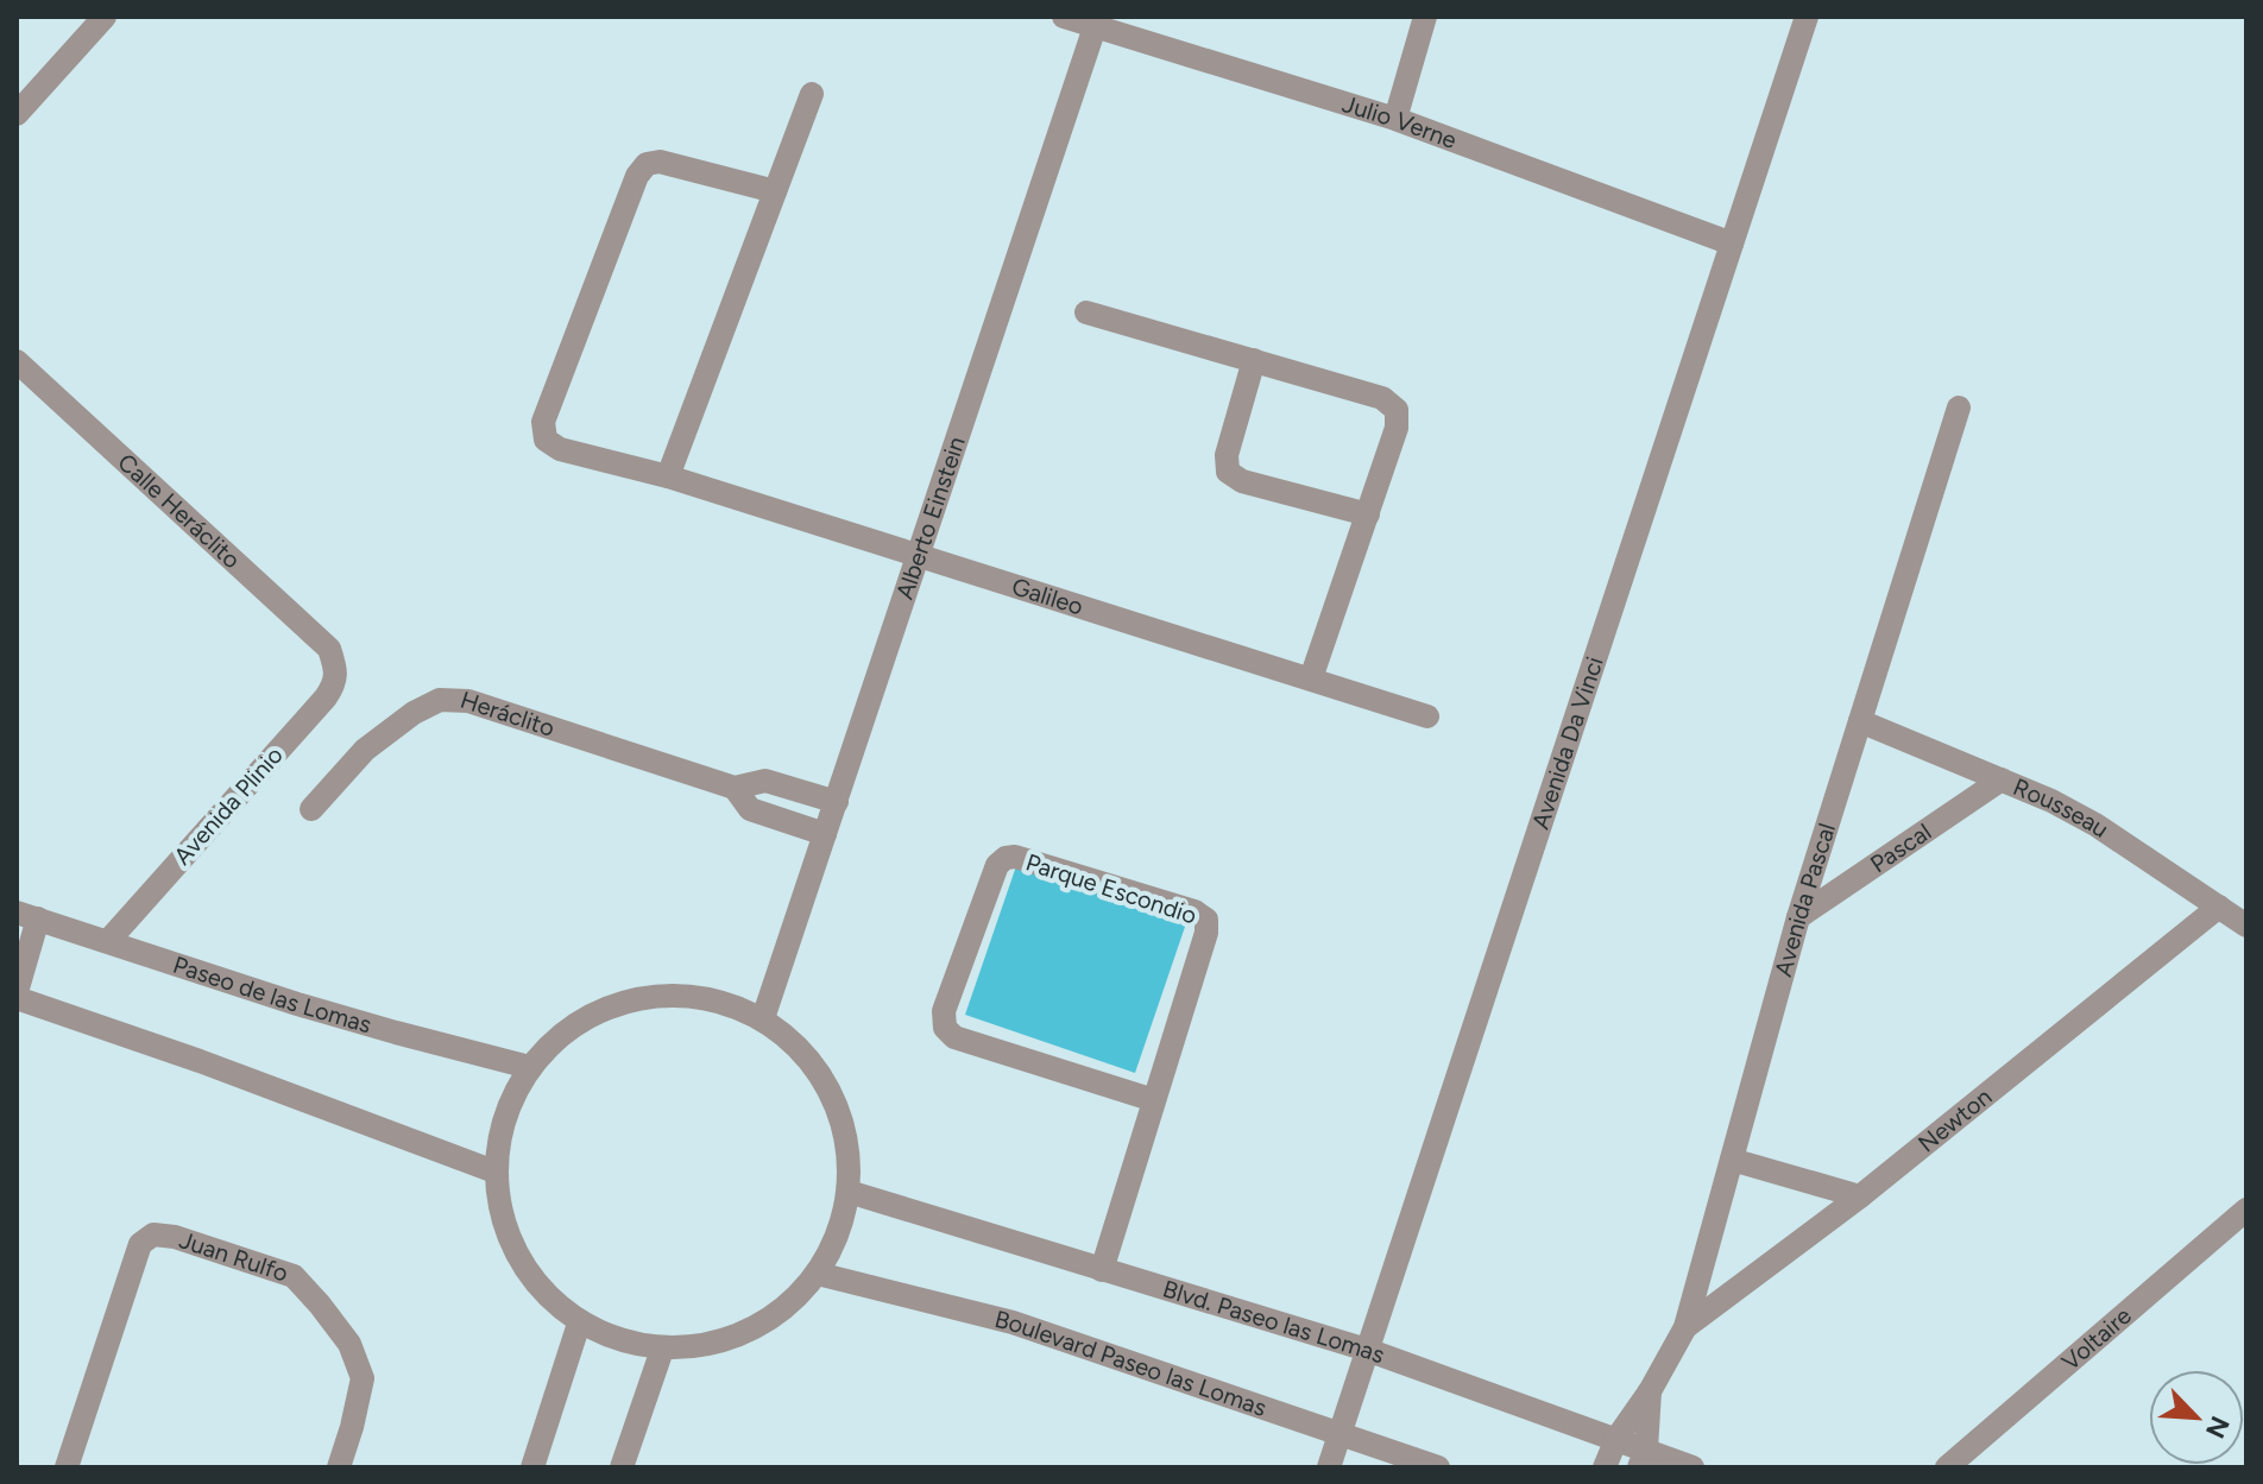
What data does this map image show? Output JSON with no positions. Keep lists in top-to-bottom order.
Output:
{
  "streets": {
    "street": [
      "Julio Verne",
      "Calle Heráclito",
      "Alberto Einstein",
      "Galileo",
      "Heráclito",
      "Avenida Da Vinci",
      "Avenida Plinio",
      "Rousseau",
      "Pascal",
      "Parque Escondio",
      "Avenida Pascal",
      "Paseo de las Lomas",
      "Newton",
      "Juan Rulfo",
      "Blvd. Paseo las Lomas",
      "Voltaire",
      "Boulevard Paseo las Lomas"
    ]
  },
  "crossings": [
    ["Julio Verne", "Alberto Einstein"],
    ["Julio Verne", "Avenida Da Vinci"],
    ["Calle Heráclito", "Avenida Plinio"],
    ["Alberto Einstein", "Galileo"],
    ["Alberto Einstein", "Heráclito"],
    ["Avenida Da Vinci", "Blvd. Paseo las Lomas"],
    ["Avenida Da Vinci", "Boulevard Paseo las Lomas"],
    ["Avenida Plinio", "Paseo de las Lomas"],
    ["Rousseau", "Pascal"],
    ["Rousseau", "Avenida Pascal"],
    ["Rousseau", "Newton"],
    ["Pascal", "Avenida Pascal"],
    ["Parque Escondio", "Blvd. Paseo las Lomas"],
    ["Avenida Pascal", "Newton"],
    ["Avenida Pascal", "Blvd. Paseo las Lomas"]
  ],
  "north": "bottom right"
}
